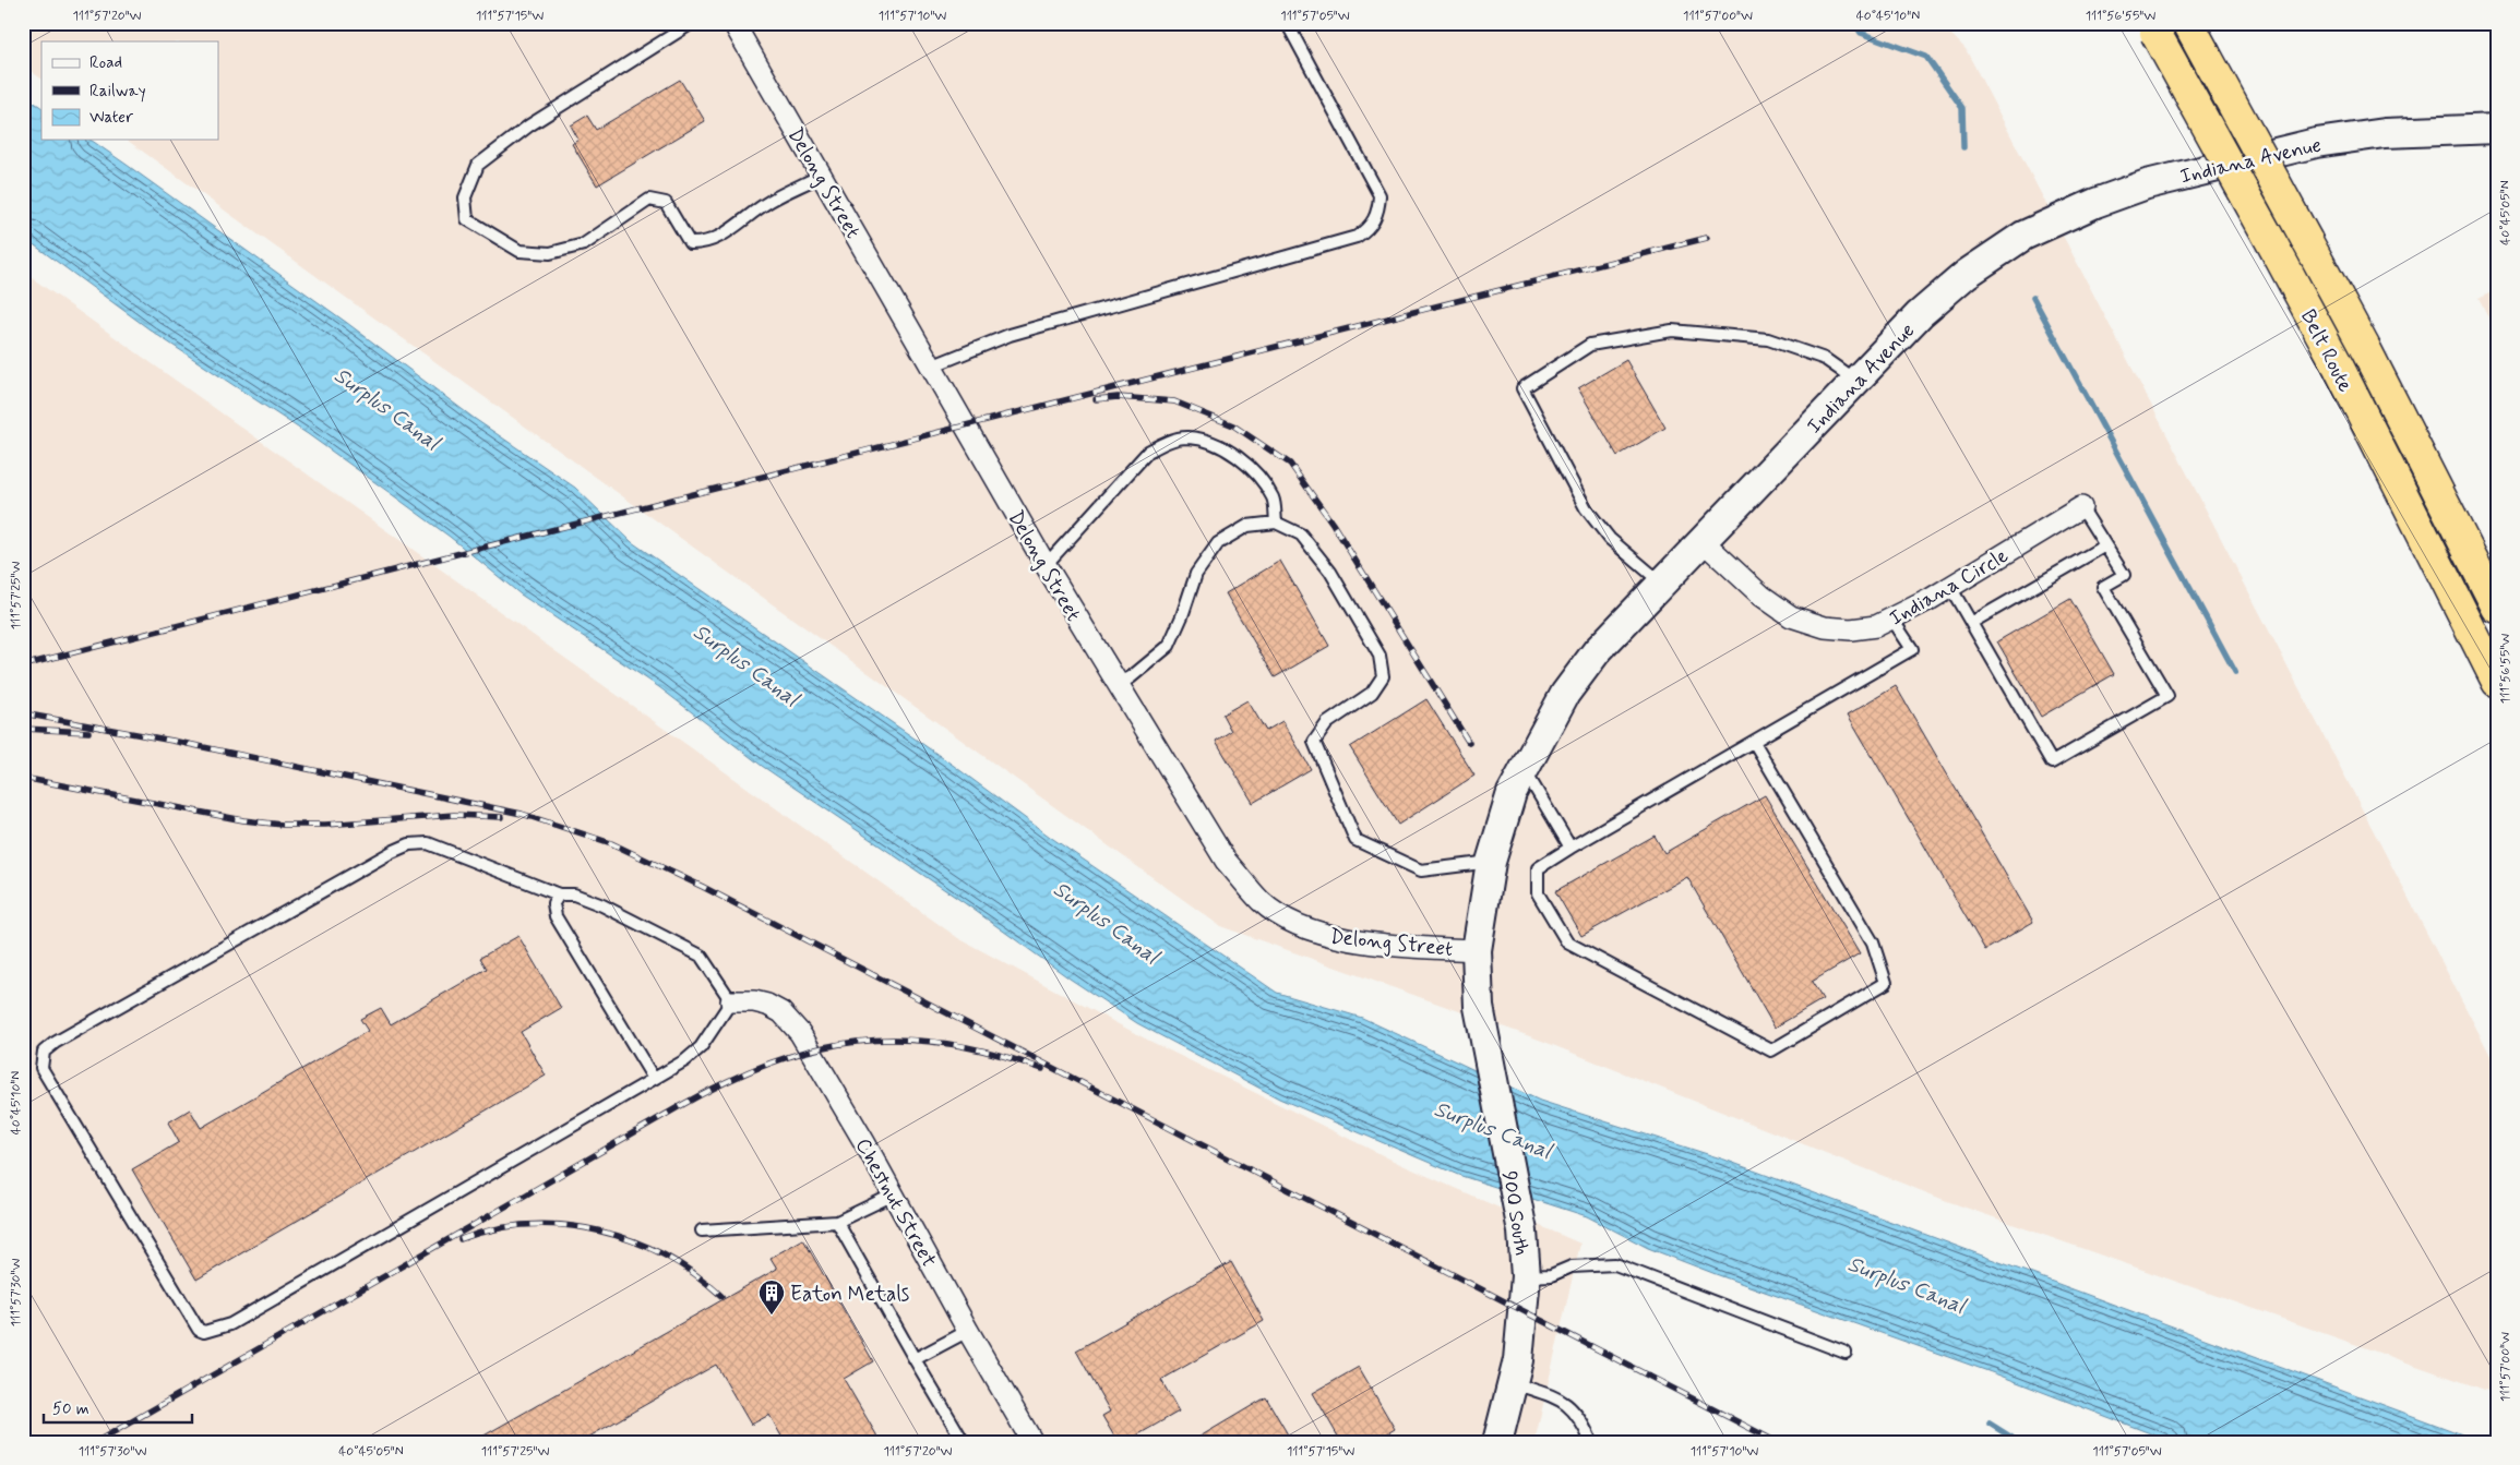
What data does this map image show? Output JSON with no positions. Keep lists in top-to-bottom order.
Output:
{
  "streets": {
    "highway": ["Belt Route"],
    "street": [
      "Indiana Avenue",
      "Delong Street",
      "Indiana Circle",
      "Chestnut Street",
      "900 South"
    ]
  },
  "crossings": [
    ["Indiana Avenue", "Delong Street"],
    ["Indiana Avenue", "Indiana Circle"],
    ["Indiana Avenue", "900 South"],
    ["Delong Street", "900 South"]
  ],
  "water": ["Surplus Canal"],
  "places": {
    "building": ["Eaton Metals"]
  },
  "legend": ["Road", "Railway", "Water"],
  "scale_bar": "50 m",
  "coordinates": [
    "111°57'20\"W",
    "111°57'15\"W",
    "111°57'10\"W",
    "111°57'05\"W",
    "111°57'00\"W",
    "40°45'10\"N",
    "111°56'55\"W",
    "40°45'05\"N",
    "111°57'25\"W",
    "111°57'30\"W"
  ]
}
